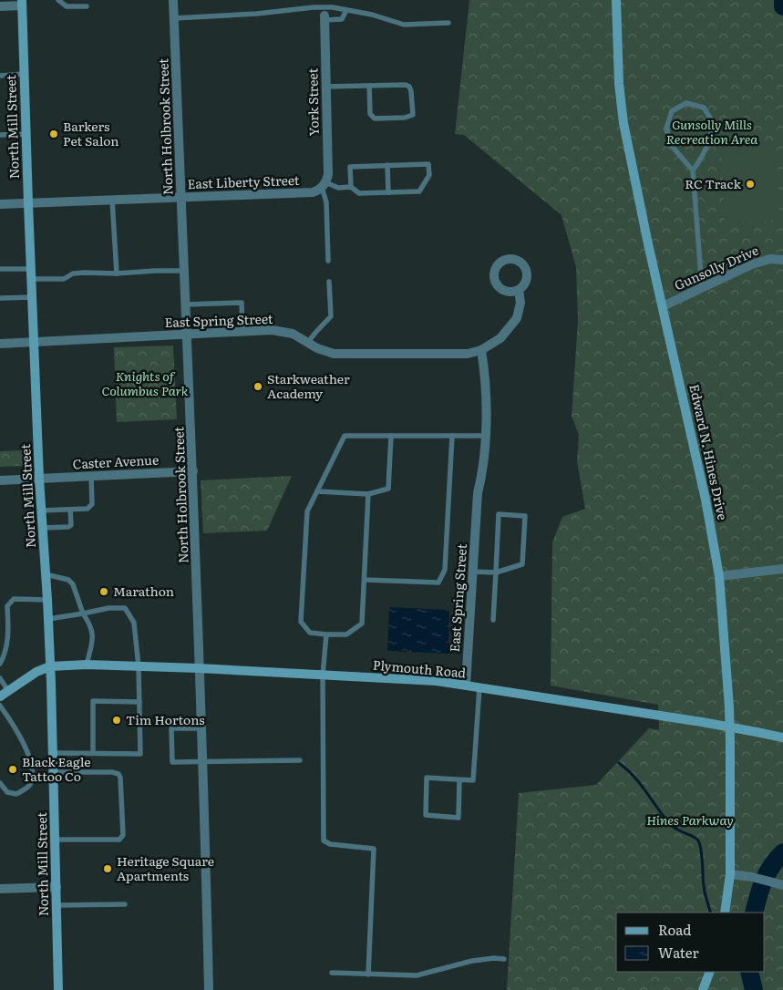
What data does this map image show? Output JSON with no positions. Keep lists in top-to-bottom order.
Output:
{
  "streets": {
    "street": [
      "York Street",
      "North Mill Street",
      "North Holbrook Street",
      "East Liberty Street",
      "Gunsolly Drive",
      "East Spring Street",
      "Edward N. Hines Drive",
      "Caster Avenue",
      "Plymouth Road"
    ]
  },
  "crossings": [
    ["York Street", "East Liberty Street"],
    ["North Mill Street", "East Liberty Street"],
    ["North Mill Street", "East Spring Street"],
    ["North Mill Street", "Caster Avenue"],
    ["North Mill Street", "Plymouth Road"],
    ["North Holbrook Street", "East Liberty Street"],
    ["North Holbrook Street", "East Spring Street"],
    ["North Holbrook Street", "Caster Avenue"],
    ["North Holbrook Street", "Plymouth Road"],
    ["Gunsolly Drive", "Edward N. Hines Drive"],
    ["East Spring Street", "Plymouth Road"]
  ],
  "parks": ["Gunsolly Mills Recreation Area", "Knights of Columbus Park", "Hines Parkway"],
  "places": [
    "Barkers Pet Salon",
    "RC Track",
    "Starkweather Academy",
    "Marathon",
    "Tim Hortons",
    "Black Eagle Tattoo Co",
    "Heritage Square Apartments"
  ],
  "legend": ["Road", "Water"]
}
